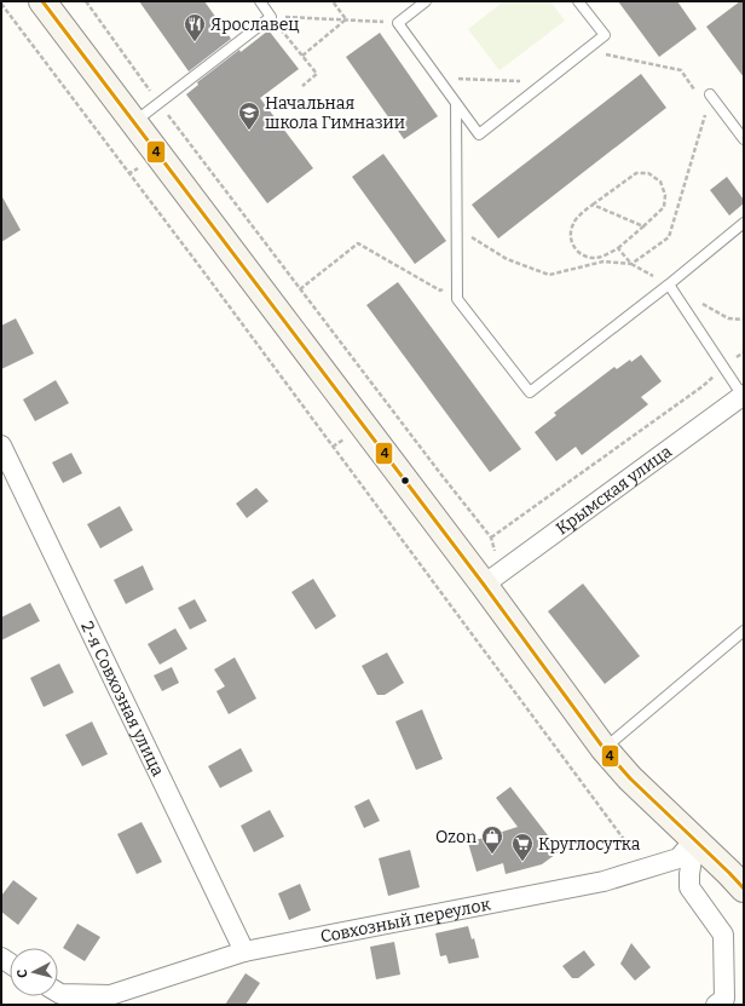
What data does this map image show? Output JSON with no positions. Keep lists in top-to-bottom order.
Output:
{
  "streets": {
    "street": ["Крымская улица", "2-я Совхозная улица", "Совхозный переулок"]
  },
  "crossings": [
    ["2-я Совхозная улица", "Совхозный переулок"]
  ],
  "places": {
    "restaurant": ["Ярославец"],
    "school or university": ["Начальная школа Гимназии"],
    "shop": ["Ozon"],
    "supermarket": ["Круглосутка"]
  },
  "lines": ["transit line 4"],
  "north": "left"
}
